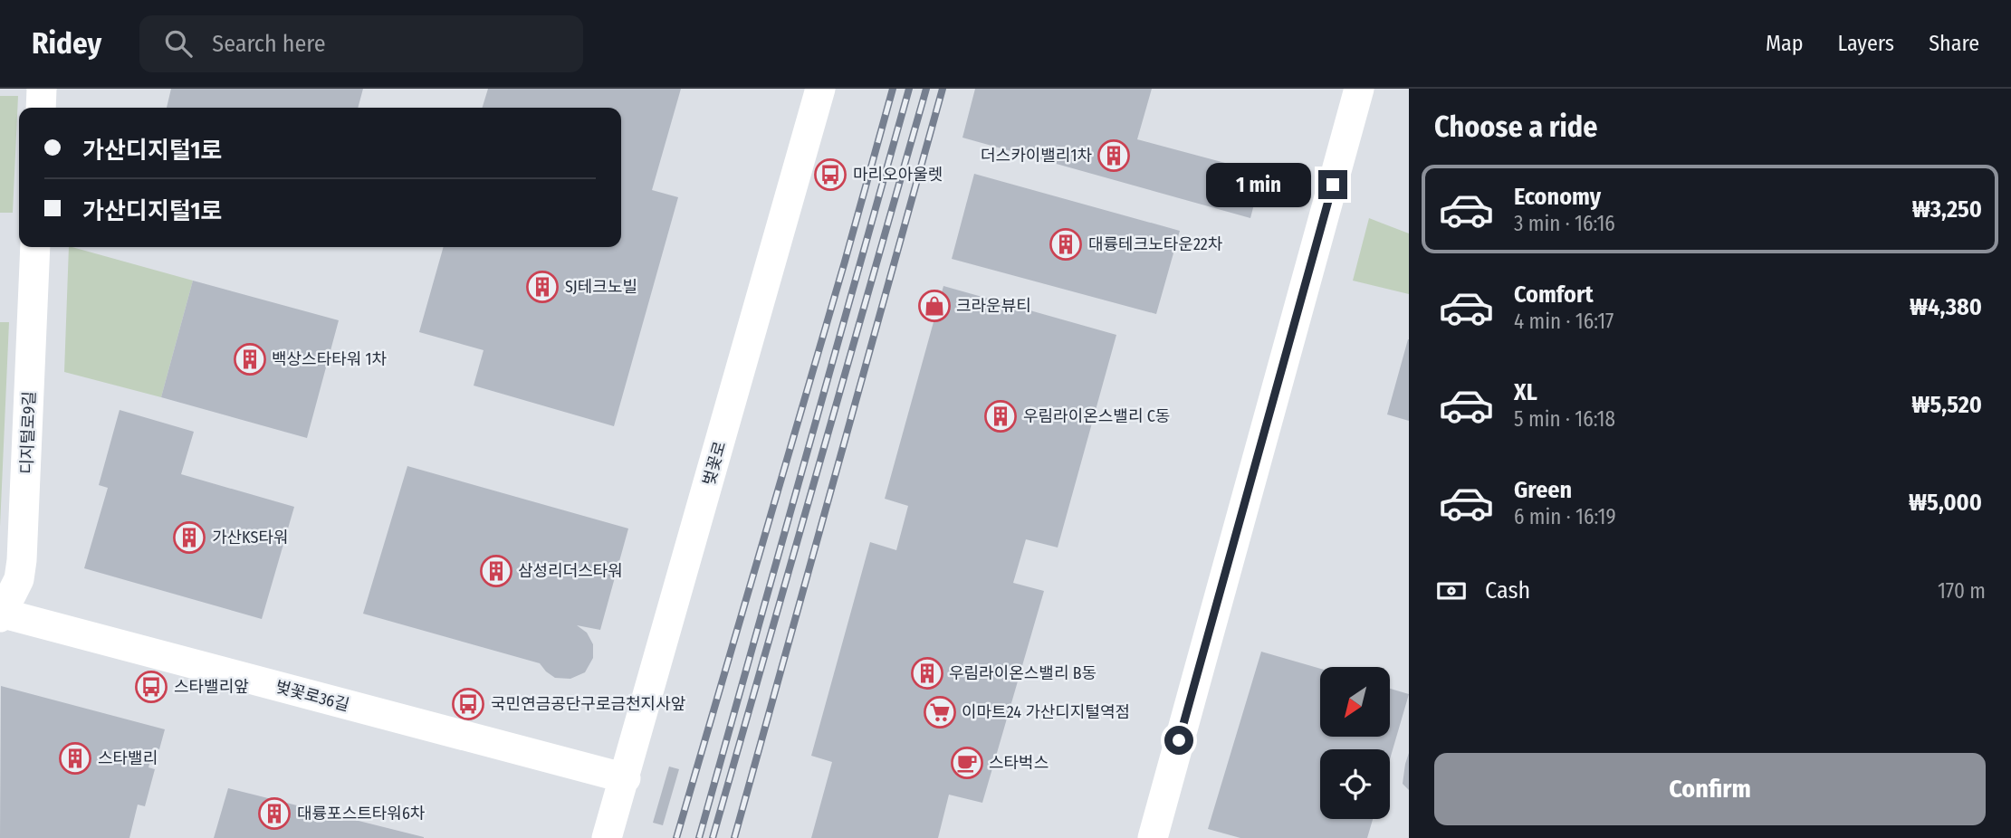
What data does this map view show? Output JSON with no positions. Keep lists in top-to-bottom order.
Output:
{
  "streets": {
    "street": ["디지털로9길", "벚꽃로", "벚꽃로36길"]
  },
  "crossings": [
    ["디지털로9길", "벚꽃로36길"],
    ["벚꽃로", "벚꽃로36길"]
  ],
  "places": {
    "building": [
      "더스카이밸리1차",
      "대륭테크노타운22차",
      "SJ테크노빌",
      "백상스타타워 1차",
      "우림라이온스밸리 C동",
      "가산KS타워",
      "삼성리더스타워",
      "우림라이온스밸리 B동",
      "스타밸리",
      "대륭포스트타워6차"
    ],
    "bus stop": ["마리오아울렛", "스타밸리앞", "국민연금공단구로금천지사앞"],
    "shop": ["크라운뷰티"],
    "supermarket": ["이마트24 가산디지털역점"],
    "cafe": ["스타벅스"]
  },
  "north": "bottom left",
  "page": {
    "header": "Ridey",
    "search": "Search here",
    "nav": ["Map", "Layers", "Share"],
    "heading": "Choose a ride",
    "banner": ["가산디지털1로", "가산디지털1로"],
    "bubble": "1 min",
    "list": [
      {
        "name": "Economy",
        "note": "3 min · 16:16",
        "value": "₩3,250"
      },
      {
        "name": "Comfort",
        "note": "4 min · 16:17",
        "value": "₩4,380"
      },
      {
        "name": "XL",
        "note": "5 min · 16:18",
        "value": "₩5,520"
      },
      {
        "name": "Green",
        "note": "6 min · 16:19",
        "value": "₩5,000"
      }
    ],
    "pay": ["Cash", "170 m"],
    "buttons": "Confirm"
  }
}
